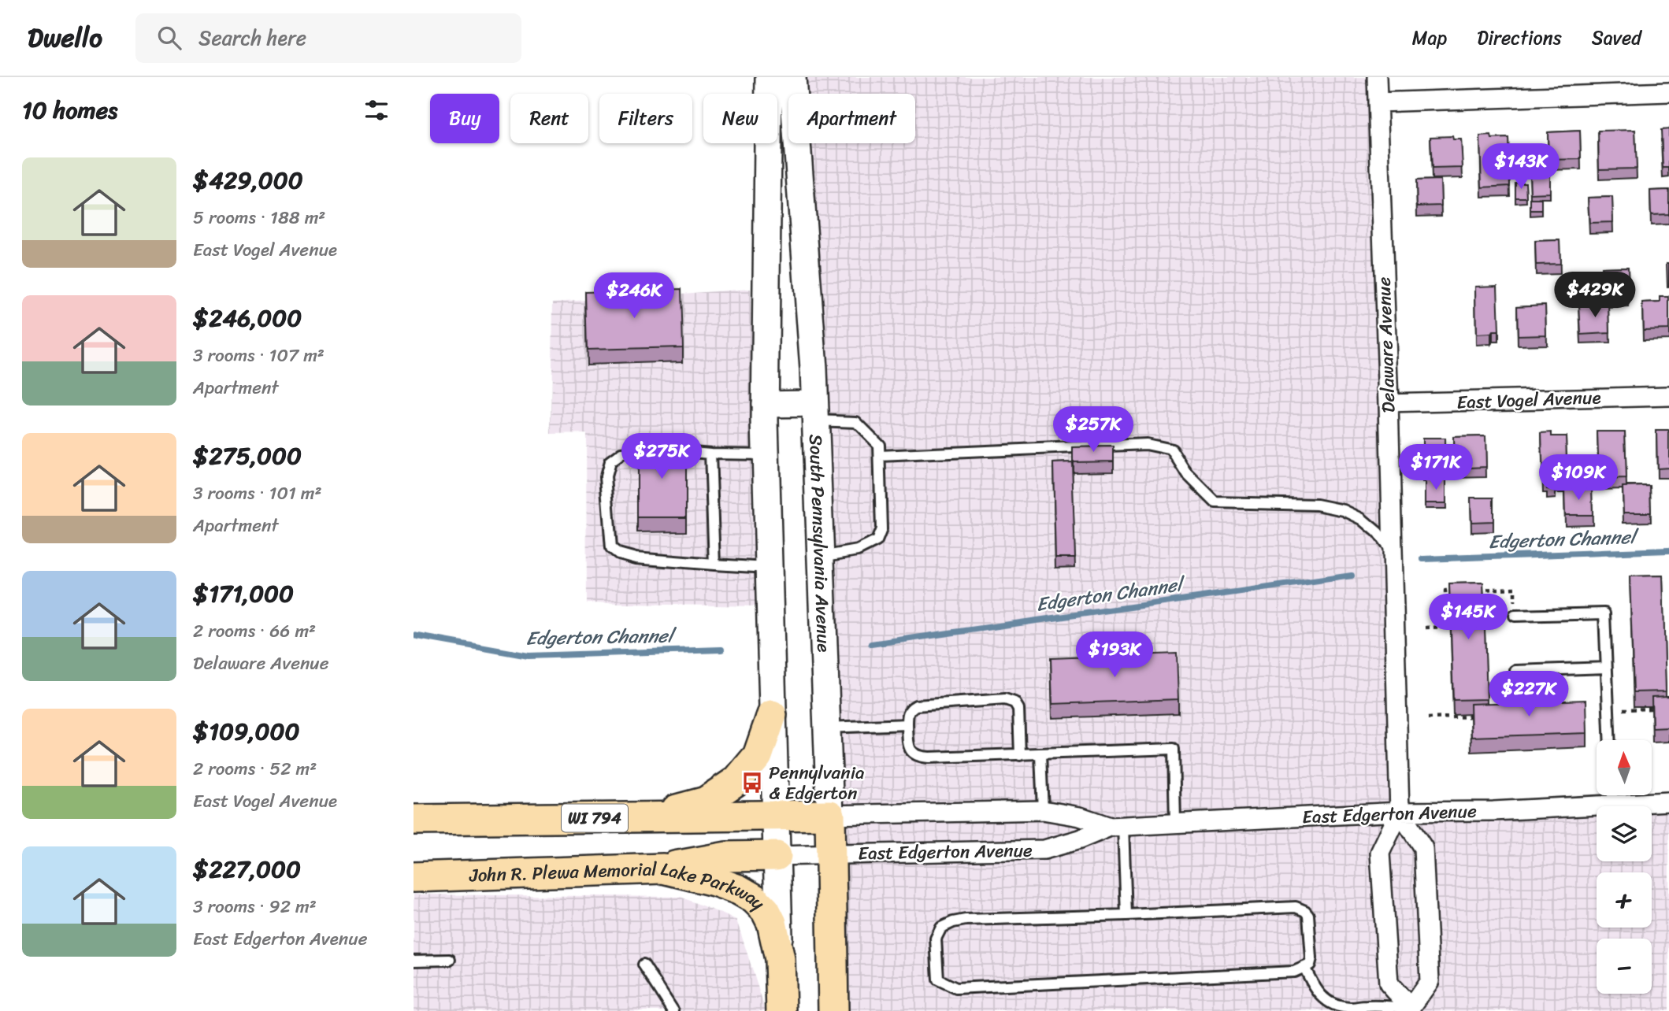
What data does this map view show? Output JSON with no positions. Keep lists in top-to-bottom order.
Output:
{
  "streets": {
    "main road": ["South Pennsylvania Avenue", "WI 794", "John R. Plewa Memorial Lake Parkway"],
    "street": ["Delaware Avenue", "East Vogel Avenue", "East Edgerton Avenue"]
  },
  "crossings": [
    ["Delaware Avenue", "East Vogel Avenue"],
    ["Delaware Avenue", "East Edgerton Avenue"],
    ["South Pennsylvania Avenue", "East Edgerton Avenue"],
    ["South Pennsylvania Avenue", "WI 794"],
    ["East Edgerton Avenue", "WI 794"]
  ],
  "water": ["Edgerton Channel"],
  "places": {
    "bus stop": ["Pennylvania & Edgerton"]
  },
  "north": "top",
  "page": {
    "header": "Dwello",
    "search": "Search here",
    "nav": ["Map", "Directions", "Saved"],
    "heading": "10 homes",
    "chip": [
      "Buy",
      "Rent",
      "Filters",
      "New",
      "Apartment"
    ],
    "list": [
      {
        "name": "$429,000",
        "note": "5 rooms · 188 m² · East Vogel Avenue"
      },
      {
        "name": "$246,000",
        "note": "3 rooms · 107 m² · Apartment"
      },
      {
        "name": "$275,000",
        "note": "3 rooms · 101 m² · Apartment"
      },
      {
        "name": "$171,000",
        "note": "2 rooms · 66 m² · Delaware Avenue"
      },
      {
        "name": "$109,000",
        "note": "2 rooms · 52 m² · East Vogel Avenue"
      },
      {
        "name": "$227,000",
        "note": "3 rooms · 92 m² · East Edgerton Avenue"
      }
    ],
    "price": [
      "$143K",
      "$429K",
      "$246K",
      "$257K",
      "$275K",
      "$171K",
      "$109K",
      "$145K",
      "$193K",
      "$227K"
    ],
    "map_buttons": ["+", "−"]
  }
}
